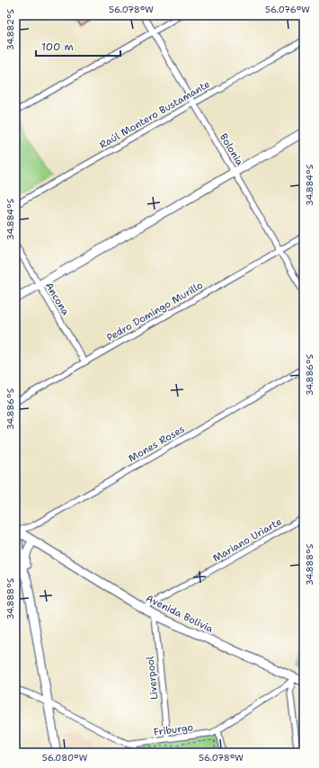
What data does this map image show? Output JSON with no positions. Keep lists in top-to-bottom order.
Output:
{
  "streets": {
    "street": [
      "Raúl Montero Bustamante",
      "Bolonia",
      "Ancona",
      "Pedro Domingo Murillo",
      "Mones Roses",
      "Mariano Uriarte",
      "Avenida Bolivia",
      "Liverpool",
      "Friburgo"
    ]
  },
  "crossings": [
    ["Raúl Montero Bustamante", "Bolonia"],
    ["Bolonia", "Pedro Domingo Murillo"],
    ["Ancona", "Pedro Domingo Murillo"],
    ["Mones Roses", "Avenida Bolivia"],
    ["Mariano Uriarte", "Avenida Bolivia"],
    ["Avenida Bolivia", "Liverpool"],
    ["Avenida Bolivia", "Friburgo"],
    ["Liverpool", "Friburgo"]
  ],
  "scale_bar": "100 m",
  "coordinates": [
    "56.078°W",
    "56.076°W",
    "34.882°S",
    "34.884°S",
    "34.886°S",
    "34.888°S",
    "56.080°W"
  ]
}
